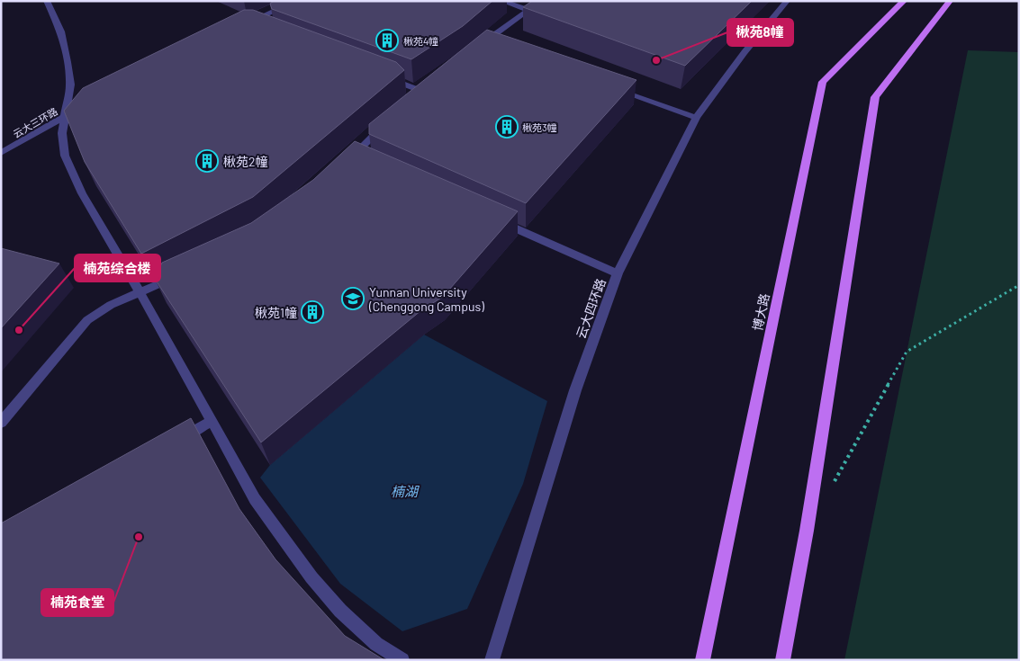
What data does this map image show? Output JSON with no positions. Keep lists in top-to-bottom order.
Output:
{
  "streets": {
    "main road": ["博大路"],
    "lane": ["云大三环路", "云大四环路"]
  },
  "water": ["楠湖"],
  "places": {
    "building": [
      "楸苑4幢",
      "楸苑3幢",
      "楸苑2幢",
      "楸苑1幢"
    ],
    "other": ["楸苑8幢", "楠苑综合楼", "楠苑食堂"],
    "school or university": ["Yunnan University (Chenggong Campus)"]
  }
}
